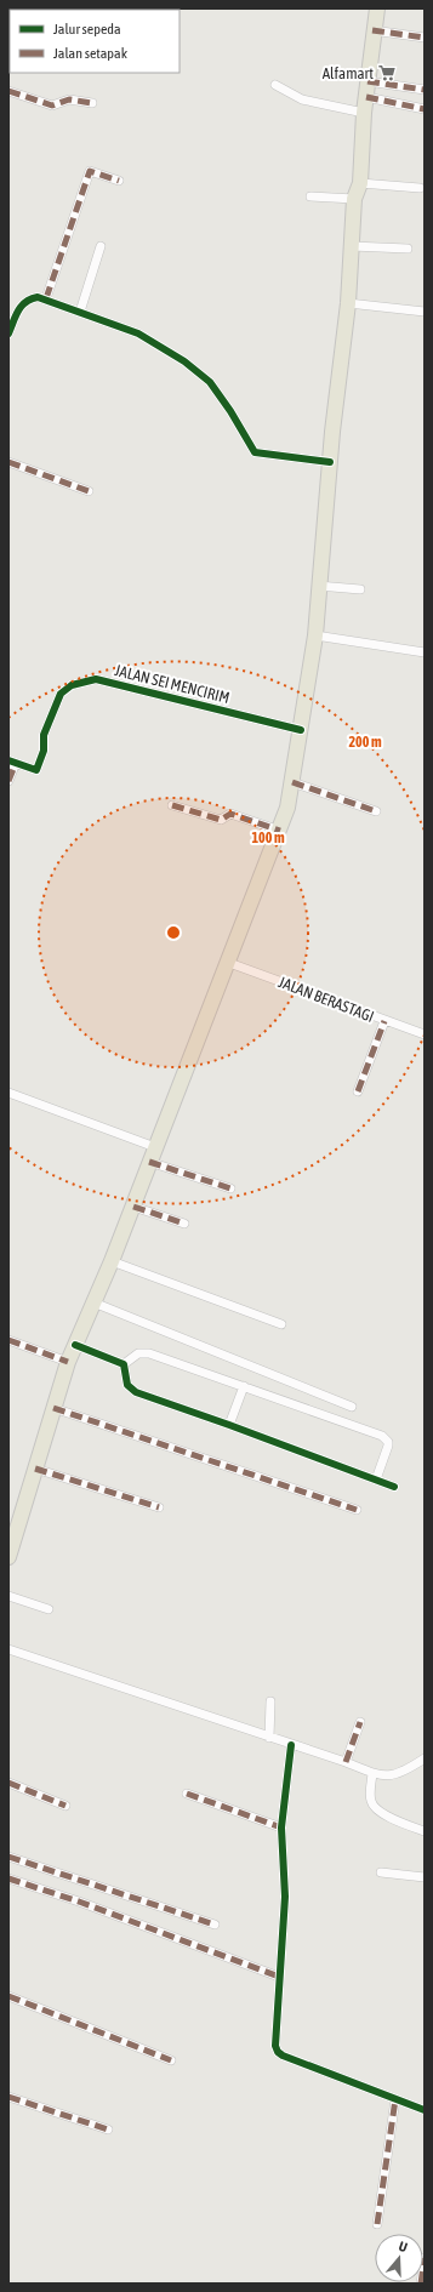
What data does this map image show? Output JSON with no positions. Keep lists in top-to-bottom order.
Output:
{
  "streets": {
    "street": ["JALAN SEI MENCIRIM", "JALAN BERASTAGI"]
  },
  "places": {
    "supermarket": ["Alfamart"]
  },
  "legend": ["Jalur sepeda", "Jalan setapak"],
  "north": "top",
  "rings": ["200 m", "100 m"]
}
